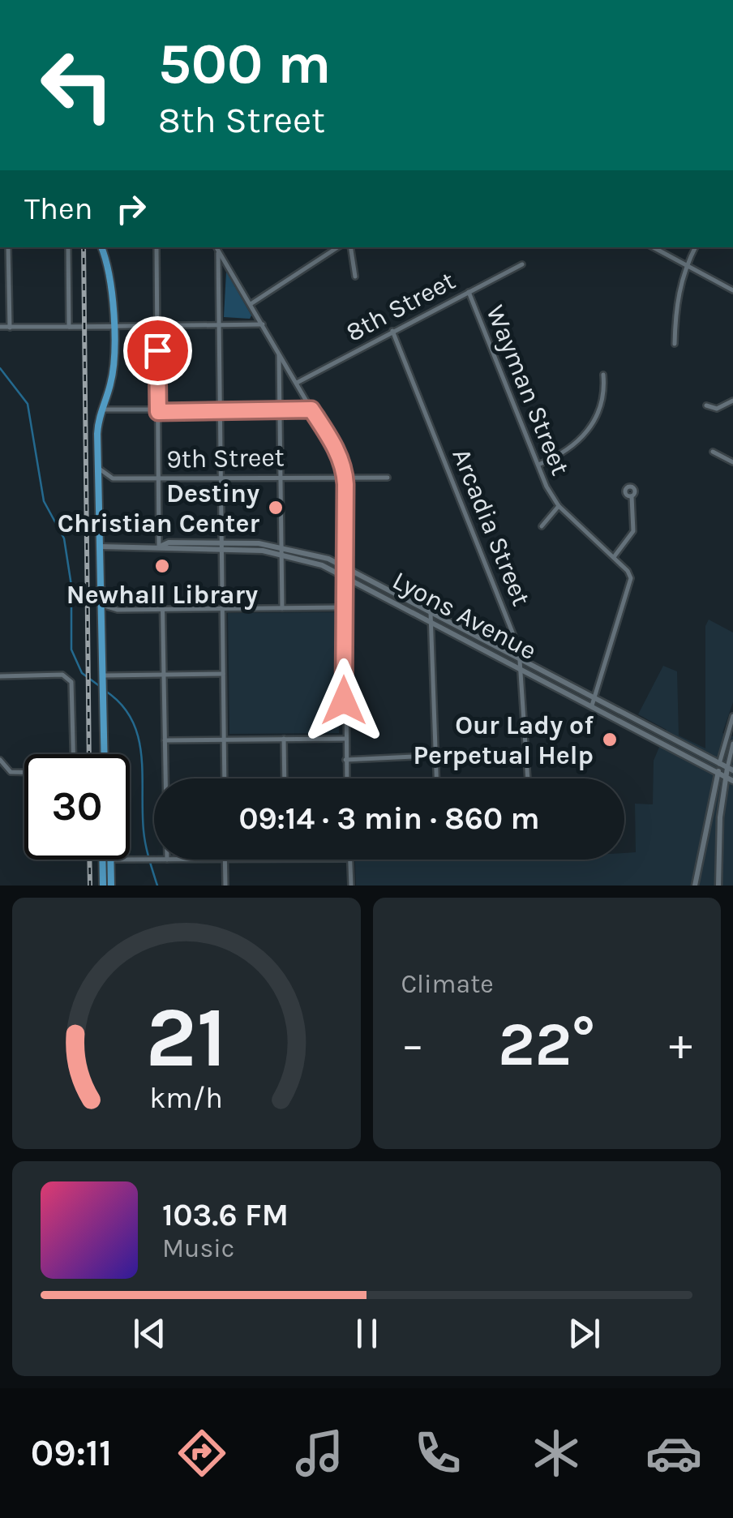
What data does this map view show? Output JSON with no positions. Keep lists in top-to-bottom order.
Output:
{
  "streets": {
    "main road": ["Lyons Avenue"],
    "street": [
      "8th Street",
      "Wayman Street",
      "9th Street",
      "Arcadia Street"
    ]
  },
  "crossings": [
    ["8th Street", "Wayman Street"],
    ["8th Street", "Arcadia Street"],
    ["Wayman Street", "Lyons Avenue"],
    ["Arcadia Street", "Lyons Avenue"]
  ],
  "places": ["Destiny Christian Center", "Newhall Library", "Our Lady of Perpetual Help"],
  "page": {
    "turn": ["500 m", "8th Street"],
    "then": "Then",
    "limit": "30",
    "trip": "09:14 · 3 min · 860 m",
    "tile": "Climate",
    "heat": ["−", "22°", "+"],
    "song": ["103.6 FM", "Music"],
    "tabs": "09:11",
    "gauge": ["21", "km/h"]
  }
}
